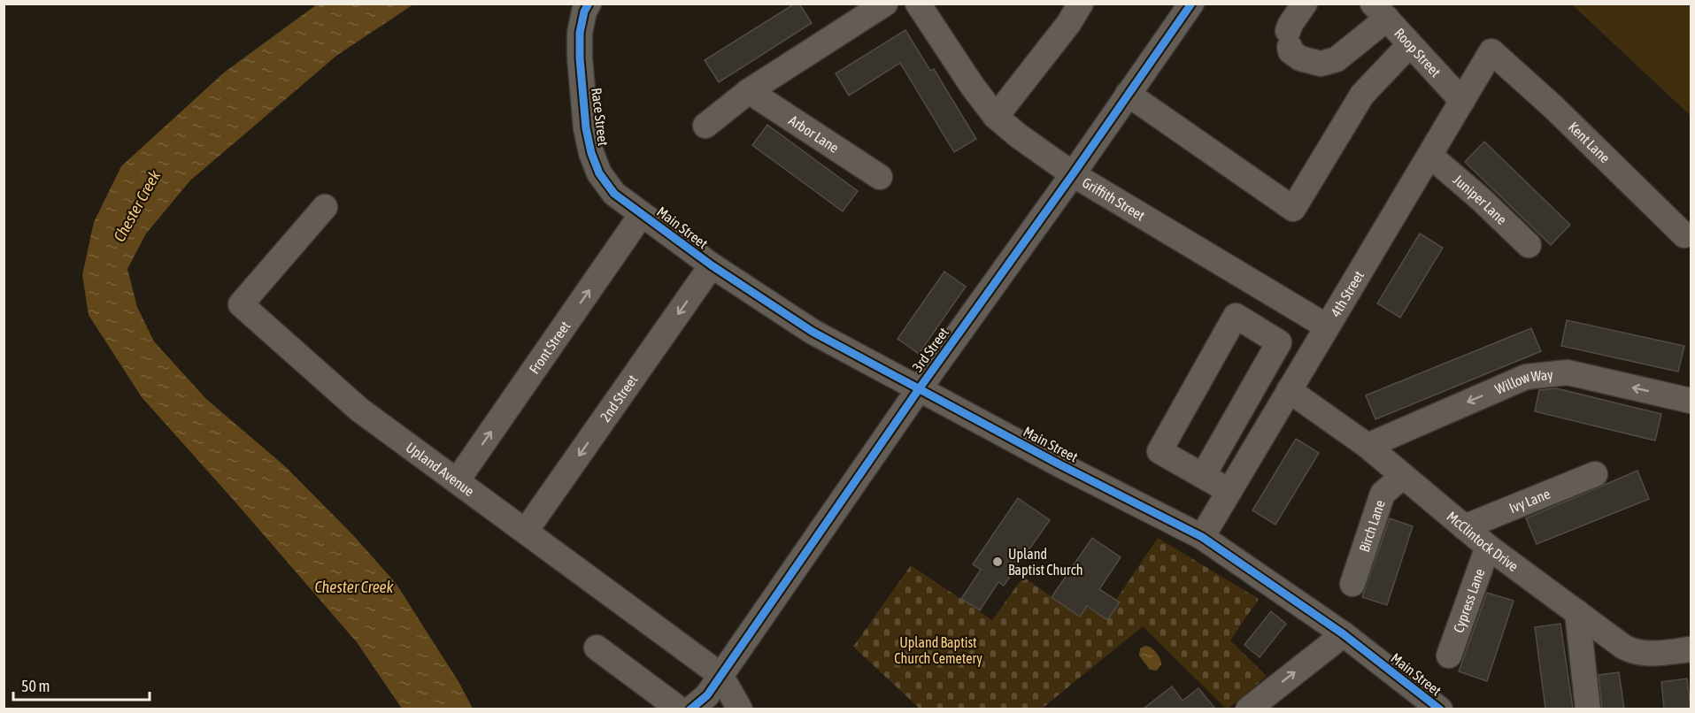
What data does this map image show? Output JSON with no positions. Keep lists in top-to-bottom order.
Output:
{
  "streets": {
    "street": [
      "Roop Street",
      "Race Street",
      "Arbor Lane",
      "Kent Lane",
      "Griffith Street",
      "Juniper Lane",
      "Main Street",
      "4th Street",
      "Front Street",
      "3rd Street",
      "Willow Way",
      "2nd Street",
      "Upland Avenue",
      "Ivy Lane",
      "Birch Lane",
      "McClintock Drive",
      "Cypress Lane"
    ]
  },
  "crossings": [
    ["Roop Street", "4th Street"],
    ["Race Street", "Main Street"],
    ["Race Street", "Front Street"],
    ["Kent Lane", "4th Street"],
    ["Griffith Street", "4th Street"],
    ["Griffith Street", "3rd Street"],
    ["Juniper Lane", "4th Street"],
    ["Main Street", "4th Street"],
    ["Main Street", "Front Street"],
    ["Main Street", "3rd Street"],
    ["Main Street", "2nd Street"],
    ["4th Street", "McClintock Drive"],
    ["Front Street", "Upland Avenue"],
    ["3rd Street", "Upland Avenue"],
    ["Willow Way", "McClintock Drive"],
    ["2nd Street", "Upland Avenue"],
    ["Ivy Lane", "McClintock Drive"],
    ["Birch Lane", "McClintock Drive"],
    ["McClintock Drive", "Cypress Lane"]
  ],
  "one_way": ["Front Street", "Willow Way", "2nd Street"],
  "water": ["Chester Creek"],
  "parks": ["Upland Baptist Church Cemetery"],
  "places": ["Upland Baptist Church"],
  "scale_bar": "50 m"
}
